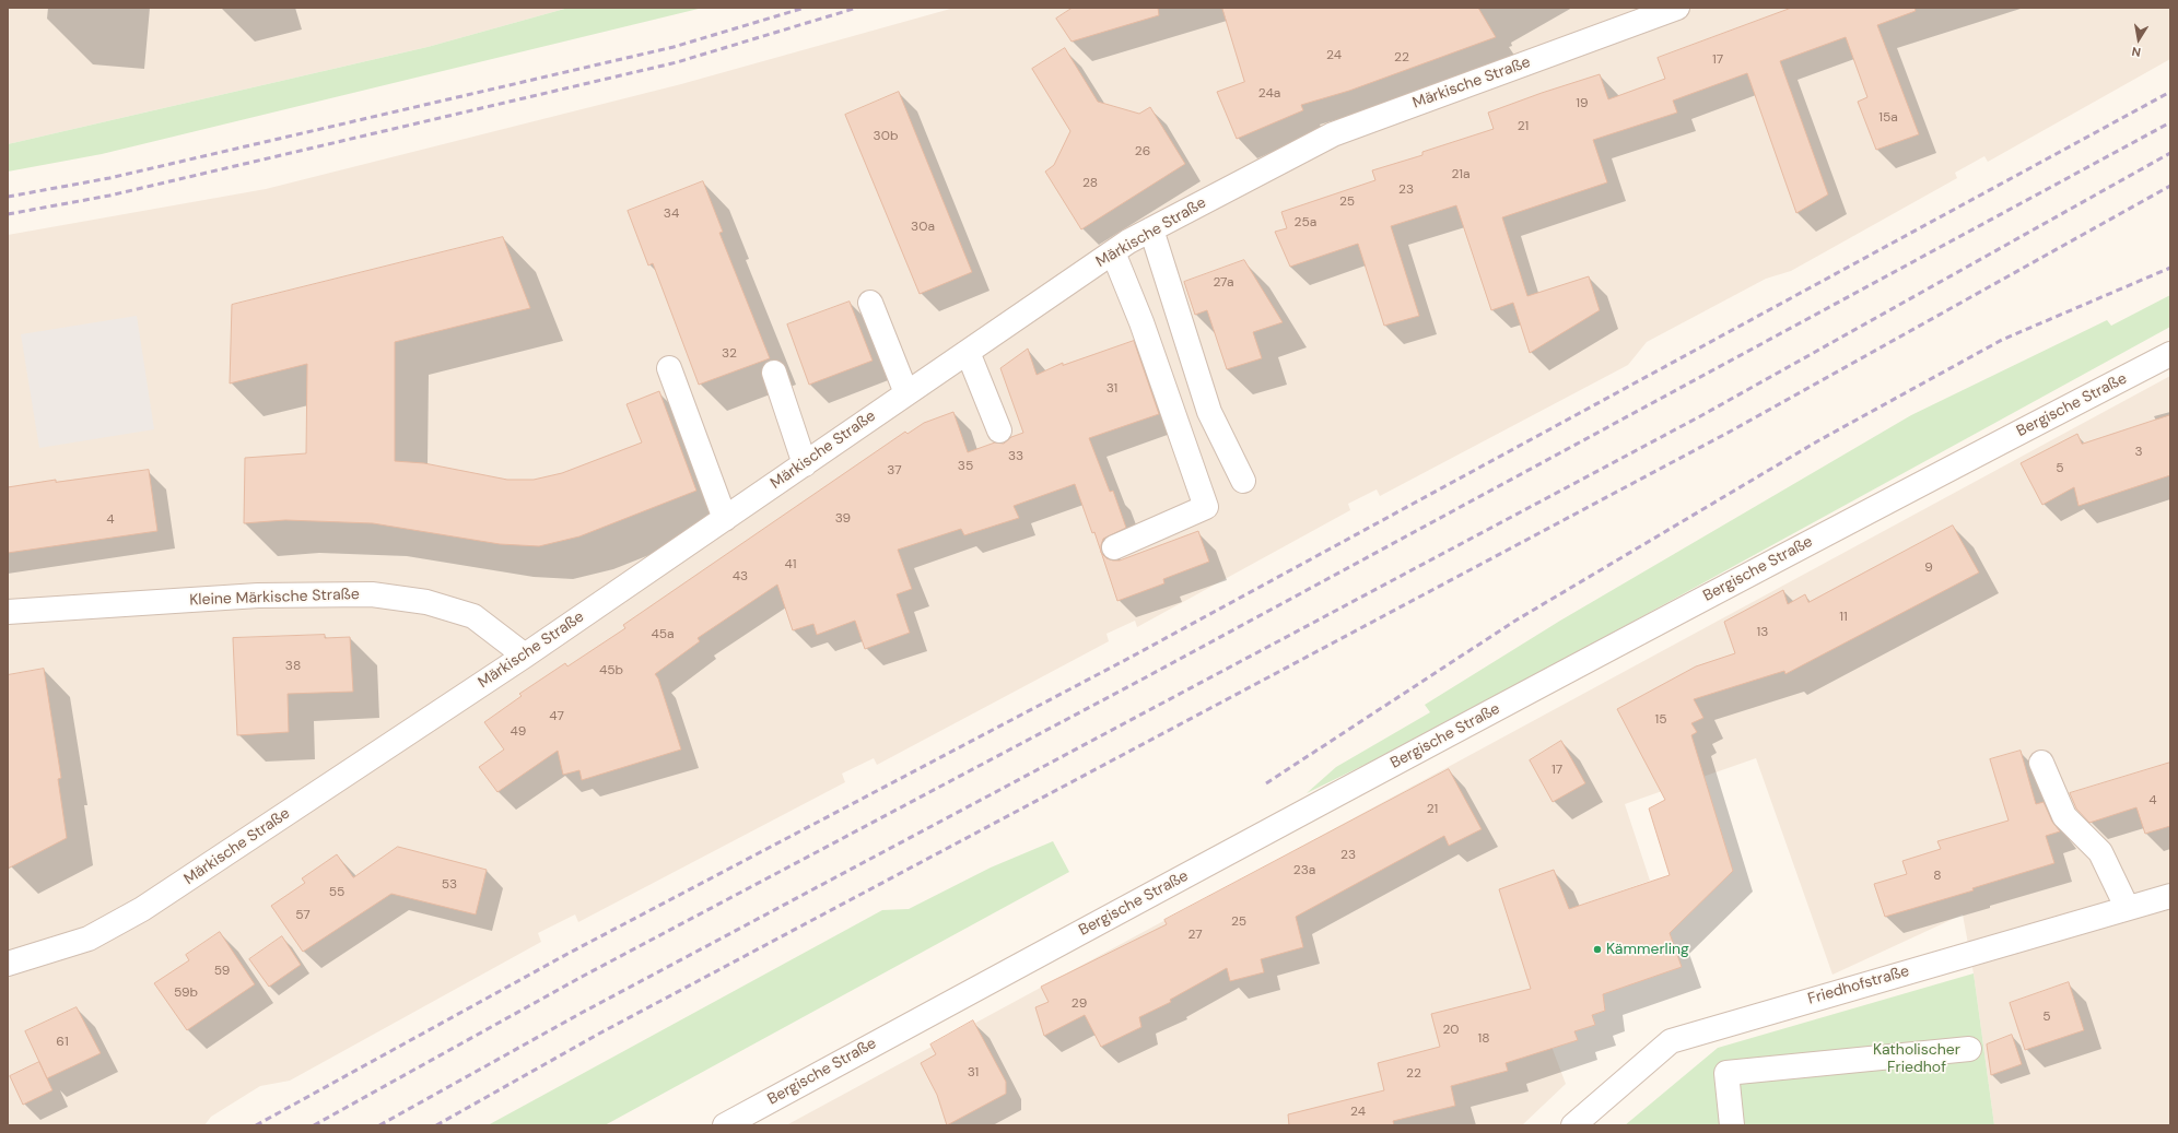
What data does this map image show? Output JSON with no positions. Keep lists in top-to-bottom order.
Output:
{
  "streets": {
    "street": [
      "Märkische Straße",
      "Bergische Straße",
      "Kleine Märkische Straße",
      "Friedhofstraße"
    ]
  },
  "crossings": [
    ["Märkische Straße", "Kleine Märkische Straße"]
  ],
  "parks": ["Katholischer Friedhof"],
  "places": ["Kämmerling"],
  "house_numbers": [
    "24",
    "22",
    "17",
    "24a",
    "19",
    "15a",
    "21",
    "30b",
    "26",
    "21a",
    "28",
    "23",
    "25",
    "34",
    "25a",
    "30a",
    "27a",
    "32",
    "31",
    "3",
    "33",
    "35",
    "5",
    "37",
    "39",
    "4",
    "41",
    "9",
    "43",
    "11",
    "13",
    "45a",
    "38",
    "45b",
    "47",
    "15",
    "49",
    "17",
    "4",
    "21",
    "23",
    "23a",
    "8",
    "53",
    "55",
    "57",
    "25",
    "27",
    "59",
    "59b",
    "29",
    "5",
    "20",
    "18",
    "61",
    "31",
    "22",
    "24"
  ],
  "north": "bottom"
}
